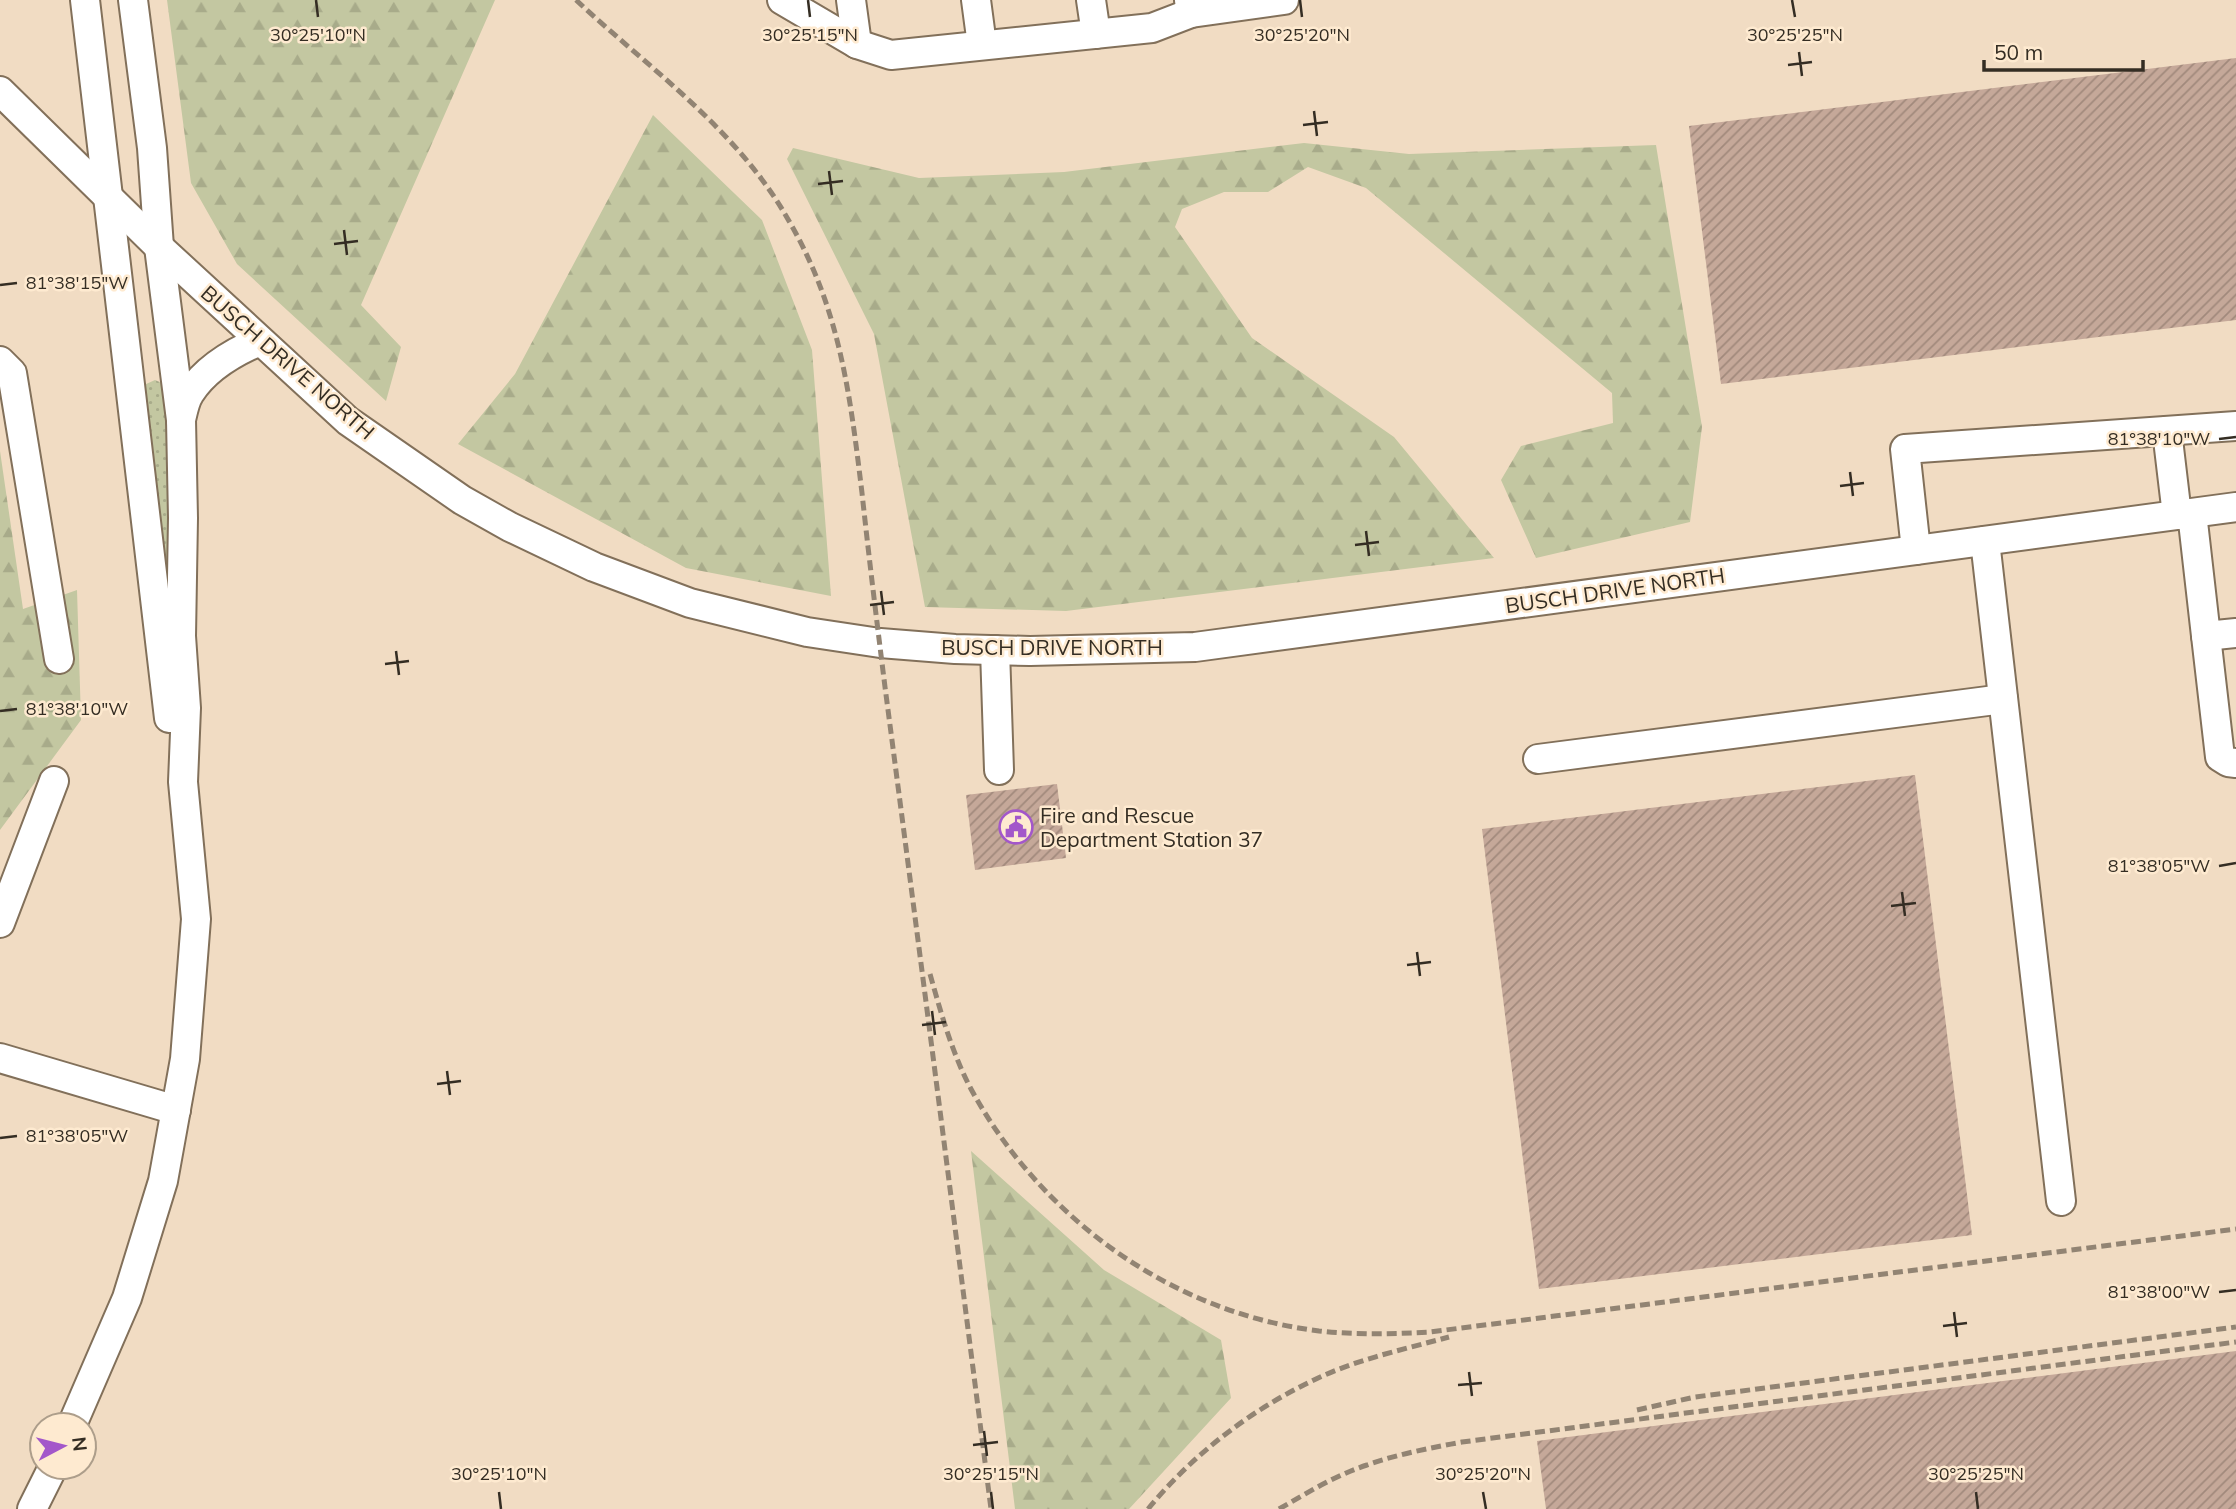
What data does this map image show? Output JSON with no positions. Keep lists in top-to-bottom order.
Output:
{
  "streets": {
    "street": ["BUSCH DRIVE NORTH"]
  },
  "places": {
    "public building": ["Fire and Rescue Department Station 37"]
  },
  "scale_bar": "50 m",
  "north": "right",
  "coordinates": [
    "30°25'10\"N",
    "30°25'15\"N",
    "30°25'20\"N",
    "30°25'25\"N",
    "81°38'15\"W",
    "81°38'10\"W",
    "81°38'05\"W",
    "81°38'00\"W"
  ]
}
